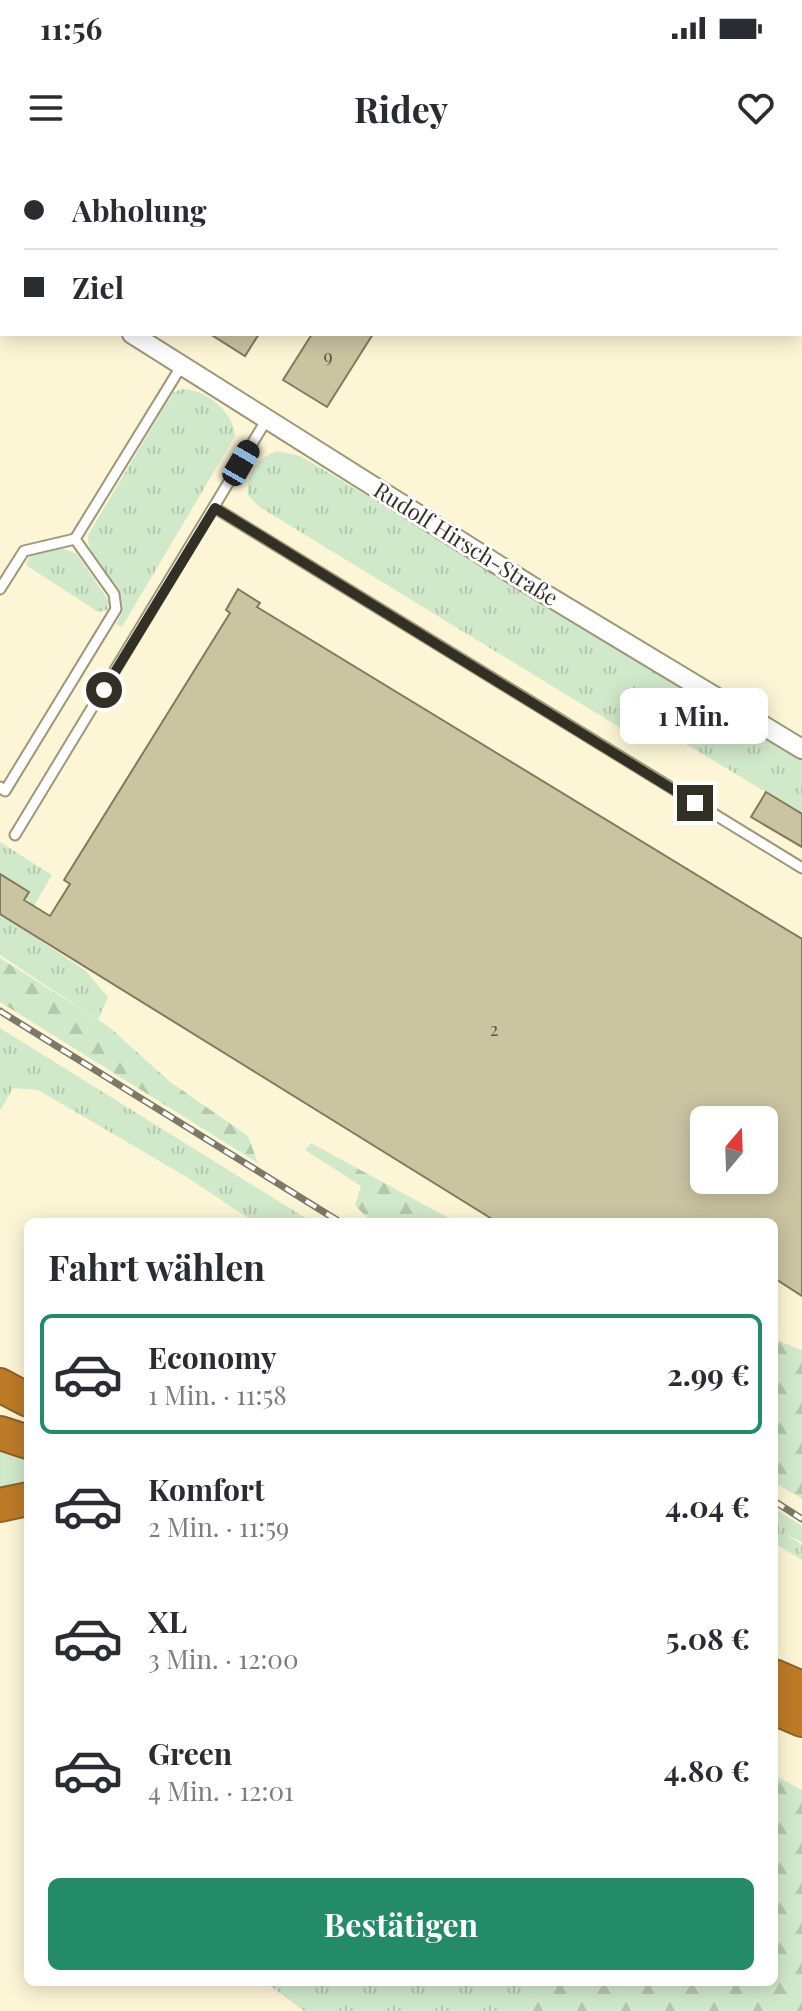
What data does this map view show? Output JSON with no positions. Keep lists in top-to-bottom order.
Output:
{
  "streets": {
    "street": ["Rudolf Hirsch-Straße"]
  },
  "house_numbers": ["9", "2"],
  "north": "top",
  "page": {
    "status": "11:56",
    "header": "Ridey",
    "banner": ["Abholung", "Ziel"],
    "bubble": "1 Min.",
    "heading": "Fahrt wählen",
    "list": [
      {
        "name": "Economy",
        "note": "1 Min. · 11:58",
        "value": "2.99 €"
      },
      {
        "name": "Komfort",
        "note": "2 Min. · 11:59",
        "value": "4.04 €"
      },
      {
        "name": "XL",
        "note": "3 Min. · 12:00",
        "value": "5.08 €"
      },
      {
        "name": "Green",
        "note": "4 Min. · 12:01",
        "value": "4.80 €"
      }
    ],
    "buttons": "Bestätigen"
  }
}
